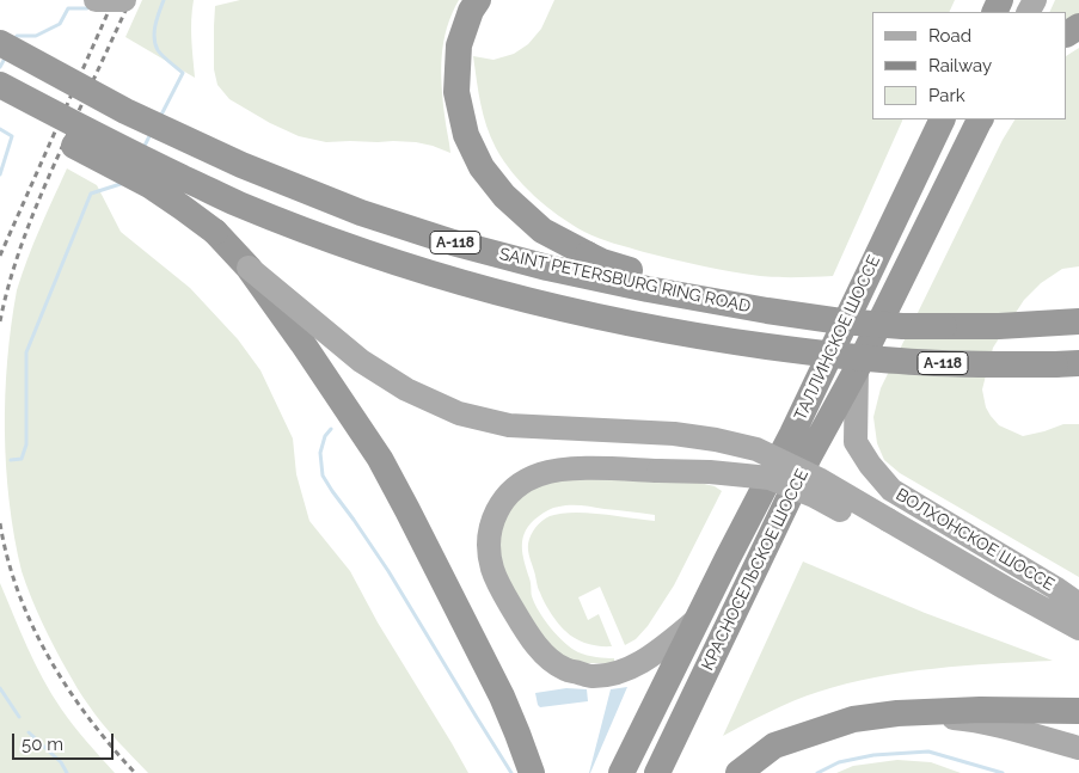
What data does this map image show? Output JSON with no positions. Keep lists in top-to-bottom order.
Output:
{
  "streets": {
    "highway": [
      "А-118",
      "SAINT PETERSBURG RING ROAD",
      "ТАЛЛИНСКОЕ ШОССЕ",
      "КРАСНОСЕЛЬСКОЕ ШОССЕ"
    ],
    "main road": ["ВОЛХОНСКОЕ ШОССЕ"]
  },
  "crossings": [
    ["ТАЛЛИНСКОЕ ШОССЕ", "ВОЛХОНСКОЕ ШОССЕ"],
    ["ТАЛЛИНСКОЕ ШОССЕ", "КРАСНОСЕЛЬСКОЕ ШОССЕ"],
    ["ВОЛХОНСКОЕ ШОССЕ", "КРАСНОСЕЛЬСКОЕ ШОССЕ"]
  ],
  "legend": ["Road", "Railway", "Park"],
  "scale_bar": "50 m"
}
